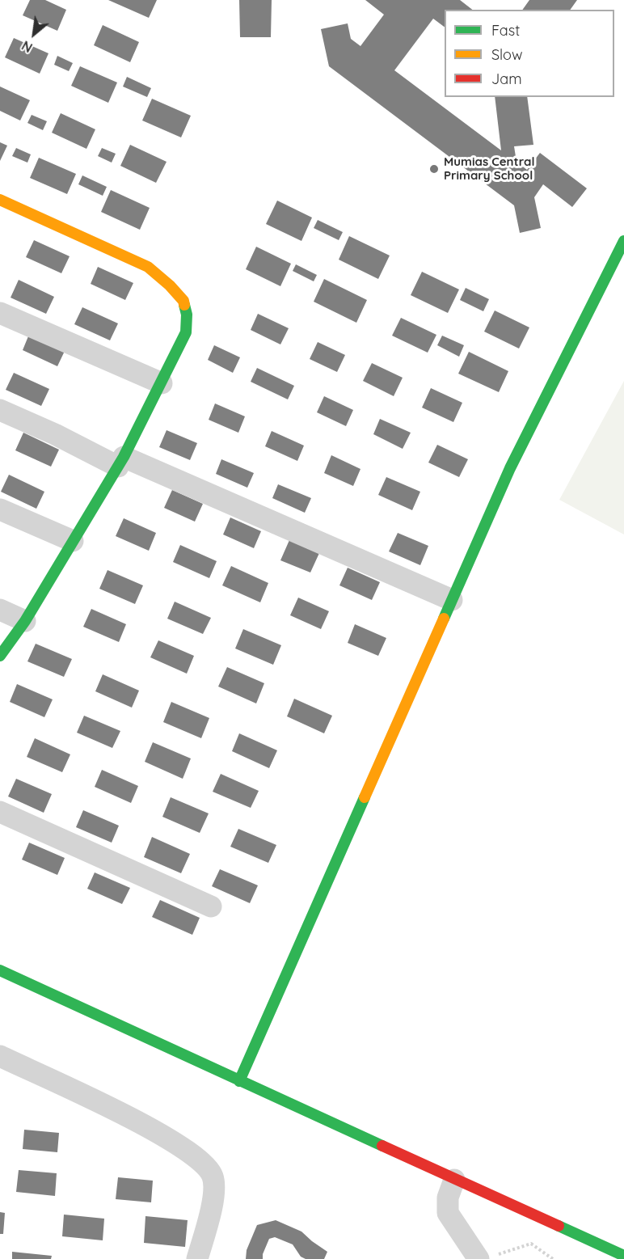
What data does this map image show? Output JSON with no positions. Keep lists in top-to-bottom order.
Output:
{
  "places": ["Mumias Central Primary School"],
  "legend": ["Fast", "Slow", "Jam"],
  "north": "bottom left"
}
